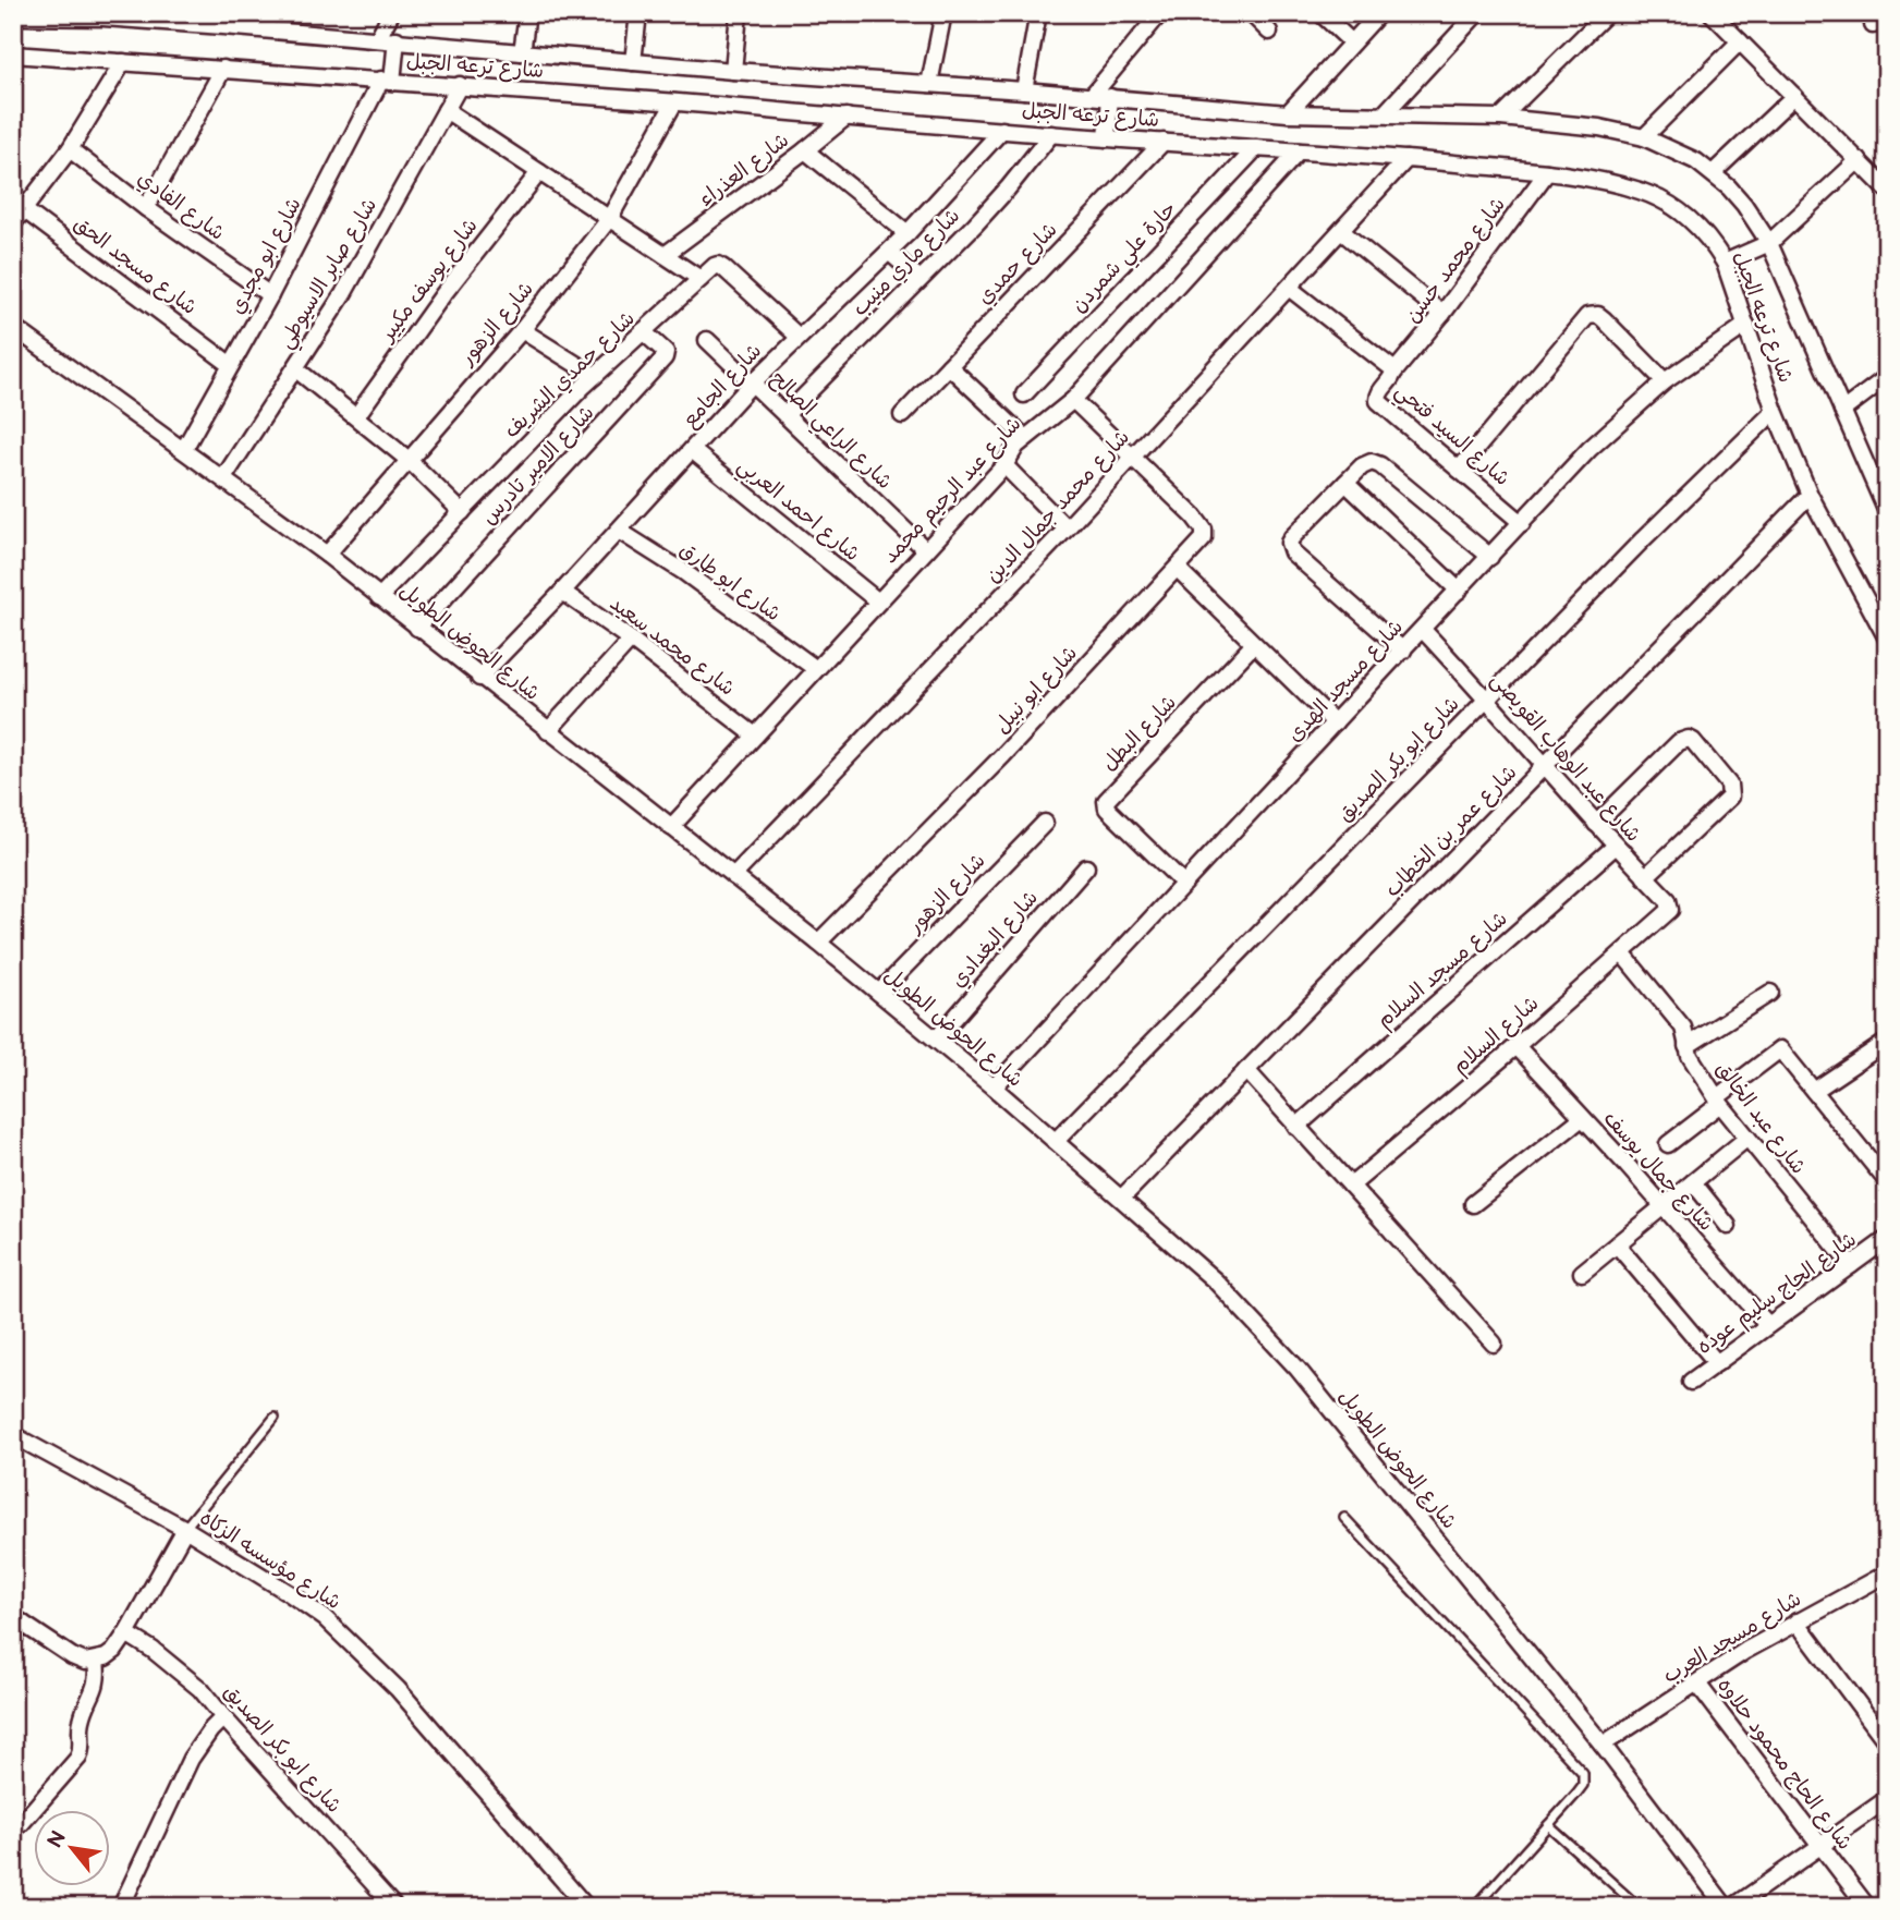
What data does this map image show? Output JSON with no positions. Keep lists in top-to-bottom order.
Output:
{
  "streets": {
    "street": [
      "شارع ترعه الجبل",
      "شارع العذراء",
      "شارع الفادي",
      "شارع ابو مجدي",
      "حارة علي شمردن",
      "شارع محمد حسن",
      "شارع ماري منيب",
      "شارع حمدي",
      "شارع مسجد الحق",
      "شارع صابر الاسيوطي",
      "شارع يوسف مكيير",
      "شارع الزهور",
      "شارع حمدي الشريف",
      "شارع الجامع",
      "شارع الراعي الصالح",
      "شارع السيد فتحي",
      "شارع الامير تادرس",
      "شارع عبد الرحيم محمد",
      "شارع محمد جمال الدين",
      "شارع احمد العربي",
      "شارع ابو طارق",
      "شارع الحوض الطويل",
      "شارع محمد سعيد",
      "شارع مسجد الهدى",
      "شارع ابو نبيل",
      "شارع البطل",
      "شارع عبد الوهاب القويصى",
      "شارع ابو بكر الصديق",
      "شارع عمر بن الخطاب",
      "شارع البغدادي",
      "شارع مسجد السلام",
      "شارع السلام",
      "شارع عبد الخالق",
      "شارع جمال يوسف",
      "شارع الحاج سليم عوده",
      "شارع مؤسسه الزكاه",
      "شارع مسجد العرب",
      "شارع الحاج محمود حلاوه"
    ]
  },
  "crossings": [
    ["شارع ترعه الجبل", "شارع العذراء"],
    ["شارع ترعه الجبل", "شارع ابو مجدي"],
    ["شارع ترعه الجبل", "حارة علي شمردن"],
    ["شارع ترعه الجبل", "شارع محمد حسن"],
    ["شارع ترعه الجبل", "شارع ماري منيب"],
    ["شارع ترعه الجبل", "شارع حمدي"],
    ["شارع ترعه الجبل", "شارع صابر الاسيوطي"],
    ["شارع ترعه الجبل", "شارع الزهور"],
    ["شارع ترعه الجبل", "شارع الجامع"],
    ["شارع ترعه الجبل", "شارع عبد الرحيم محمد"],
    ["شارع ترعه الجبل", "شارع محمد جمال الدين"],
    ["شارع ترعه الجبل", "شارع مسجد الهدى"],
    ["شارع ترعه الجبل", "شارع ابو بكر الصديق"],
    ["شارع ترعه الجبل", "شارع عمر بن الخطاب"],
    ["شارع الفادي", "شارع ابو مجدي"],
    ["شارع ابو مجدي", "شارع مسجد الحق"],
    ["شارع ابو مجدي", "شارع الحوض الطويل"],
    ["شارع محمد حسن", "شارع السيد فتحي"],
    ["شارع ماري منيب", "شارع الراعي الصالح"],
    ["شارع صابر الاسيوطي", "شارع الحوض الطويل"],
    ["شارع الزهور", "شارع الحوض الطويل"],
    ["شارع حمدي الشريف", "شارع الامير تادرس"],
    ["شارع حمدي الشريف", "شارع الحوض الطويل"],
    ["شارع الجامع", "شارع الراعي الصالح"],
    ["شارع الجامع", "شارع احمد العربي"],
    ["شارع الجامع", "شارع ابو طارق"],
    ["شارع الجامع", "شارع الحوض الطويل"],
    ["شارع الجامع", "شارع محمد سعيد"],
    ["شارع الراعي الصالح", "شارع عبد الرحيم محمد"],
    ["شارع السيد فتحي", "شارع محمد جمال الدين"],
    ["شارع السيد فتحي", "شارع مسجد الهدى"],
    ["شارع الامير تادرس", "شارع الحوض الطويل"],
    ["شارع عبد الرحيم محمد", "شارع احمد العربي"],
    ["شارع عبد الرحيم محمد", "شارع ابو طارق"],
    ["شارع عبد الرحيم محمد", "شارع الحوض الطويل"],
    ["شارع عبد الرحيم محمد", "شارع محمد سعيد"],
    ["شارع محمد جمال الدين", "شارع الحوض الطويل"],
    ["شارع محمد جمال الدين", "شارع ابو نبيل"],
    ["شارع الحوض الطويل", "شارع مسجد الهدى"],
    ["شارع الحوض الطويل", "شارع ابو نبيل"],
    ["شارع الحوض الطويل", "شارع ابو بكر الصديق"],
    ["شارع الحوض الطويل", "شارع عمر بن الخطاب"],
    ["شارع الحوض الطويل", "شارع البغدادي"],
    ["شارع الحوض الطويل", "شارع مسجد العرب"],
    ["شارع مسجد الهدى", "شارع البطل"],
    ["شارع مسجد الهدى", "شارع عبد الوهاب القويصى"],
    ["شارع عبد الوهاب القويصى", "شارع ابو بكر الصديق"],
    ["شارع عبد الوهاب القويصى", "شارع عمر بن الخطاب"],
    ["شارع عبد الوهاب القويصى", "شارع مسجد السلام"],
    ["شارع عبد الوهاب القويصى", "شارع السلام"],
    ["شارع السلام", "شارع عبد الخالق"],
    ["شارع السلام", "شارع جمال يوسف"],
    ["شارع عبد الخالق", "شارع الحاج سليم عوده"],
    ["شارع جمال يوسف", "شارع الحاج سليم عوده"],
    ["شارع مسجد العرب", "شارع الحاج محمود حلاوه"]
  ],
  "north": "top left"
}
